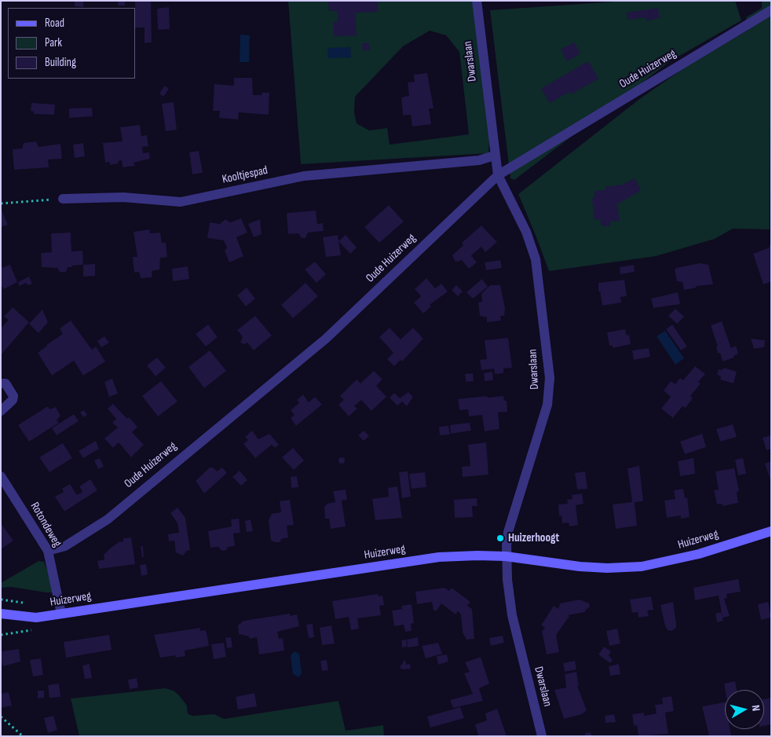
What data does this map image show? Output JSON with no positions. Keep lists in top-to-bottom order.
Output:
{
  "streets": {
    "main road": ["Huizerweg"],
    "street": [
      "Dwarslaan",
      "Oude Huizerweg",
      "Kooltjespad",
      "Rotondeweg"
    ]
  },
  "crossings": [
    ["Dwarslaan", "Oude Huizerweg"],
    ["Dwarslaan", "Kooltjespad"],
    ["Dwarslaan", "Huizerweg"],
    ["Oude Huizerweg", "Rotondeweg"],
    ["Rotondeweg", "Huizerweg"]
  ],
  "places": ["Huizerhoogt"],
  "legend": ["Road", "Park", "Building"],
  "north": "right"
}
